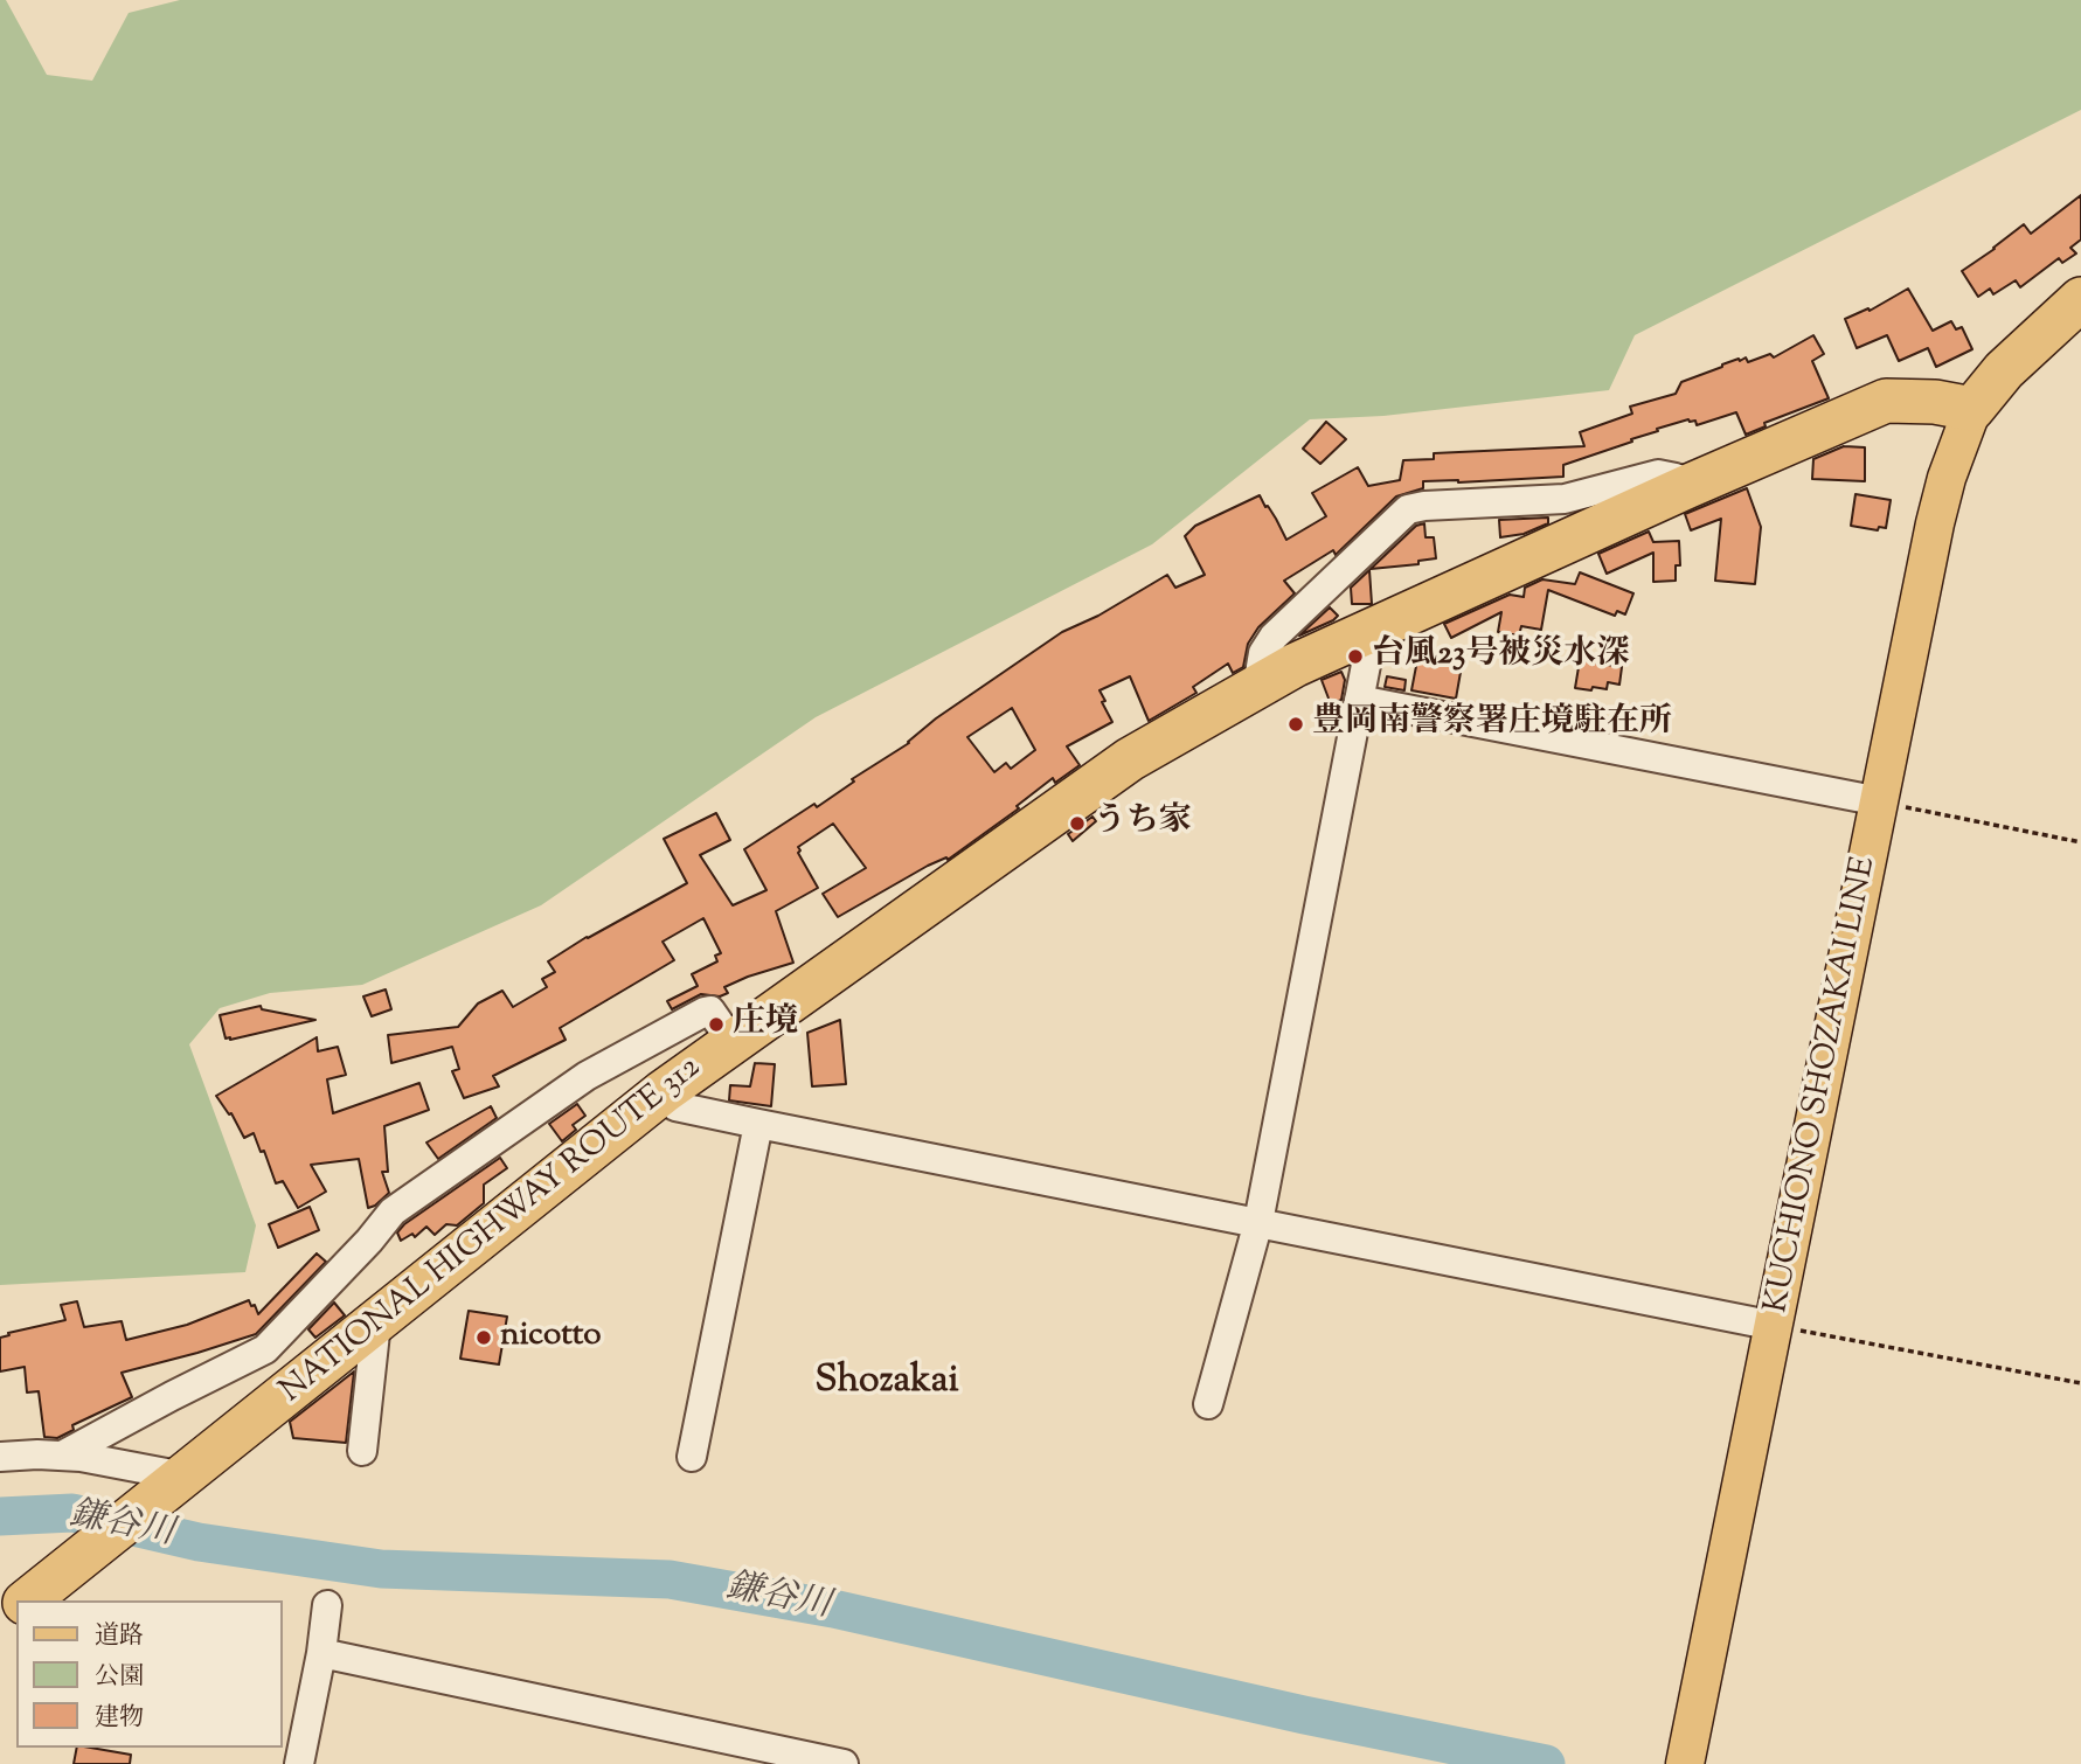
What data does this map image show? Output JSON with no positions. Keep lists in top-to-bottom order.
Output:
{
  "streets": {
    "highway": ["NATIONAL HIGHWAY ROUTE 312"],
    "main road": ["KUCHIONO SHOZAKAI LINE"]
  },
  "crossings": [
    ["KUCHIONO SHOZAKAI LINE", "NATIONAL HIGHWAY ROUTE 312"]
  ],
  "districts": ["Shozakai"],
  "water": ["鎌谷川"],
  "places": [
    "台風23号被災水深",
    "豊岡南警察署庄境駐在所",
    "うち家",
    "庄境",
    "nicotto"
  ],
  "legend": ["道路", "公園", "建物"]
}
